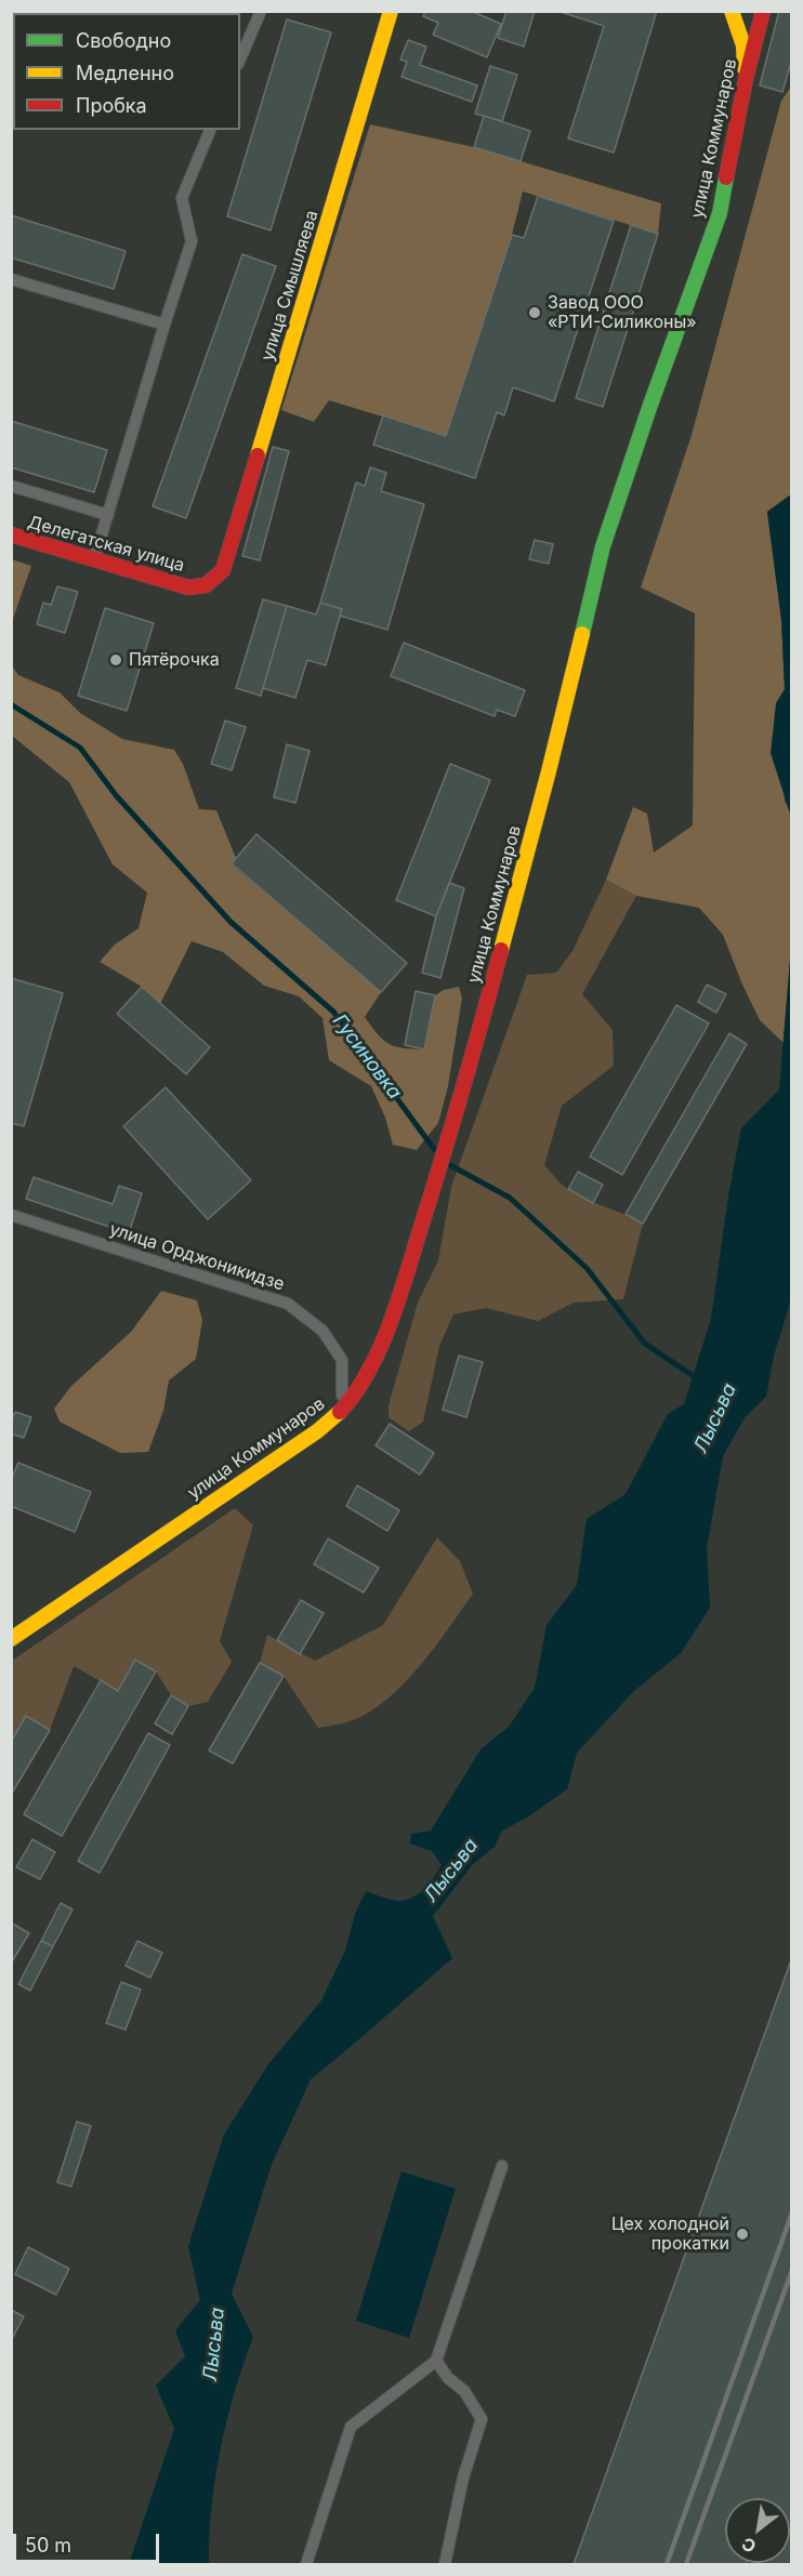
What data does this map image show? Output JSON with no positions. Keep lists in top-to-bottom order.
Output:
{
  "streets": {
    "main road": ["улица Коммунаров", "улица Смышляева", "Делегатская улица"],
    "lane": ["улица Орджоникидзе"]
  },
  "crossings": [
    ["улица Коммунаров", "улица Орджоникидзе"],
    ["улица Смышляева", "Делегатская улица"]
  ],
  "water": ["Гусиновка", "Лысьва"],
  "places": ["Завод ООО «РТИ-Силиконы»", "Пятёрочка", "Цех холодной прокатки"],
  "legend": ["Свободно", "Медленно", "Пробка"],
  "scale_bar": "50 m",
  "north": "bottom left"
}
